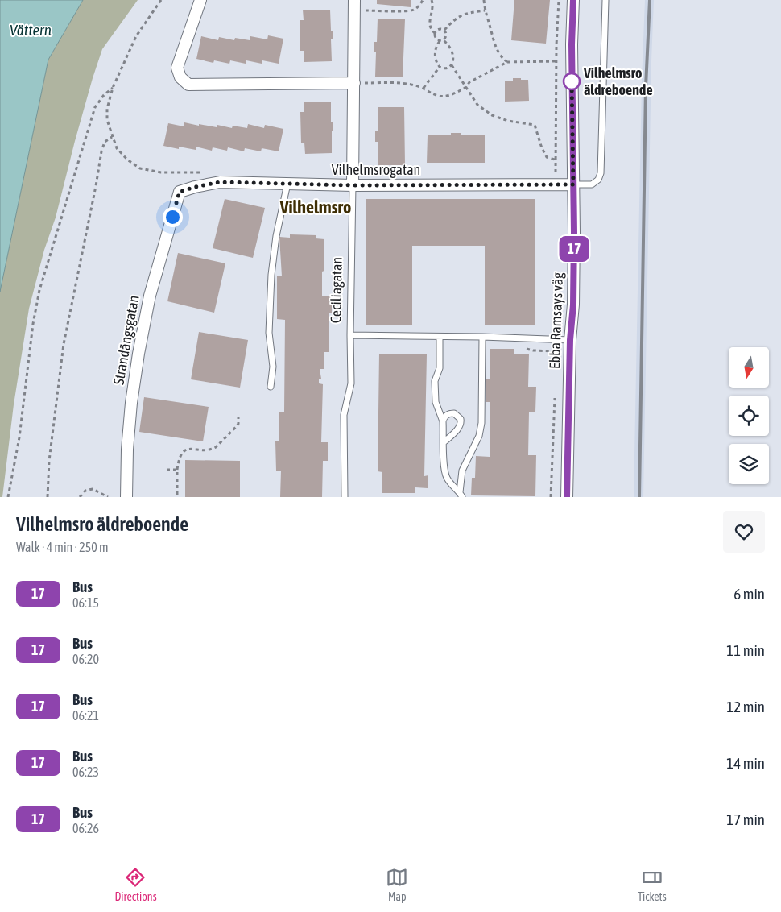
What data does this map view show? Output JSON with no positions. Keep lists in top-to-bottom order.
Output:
{
  "streets": {
    "street": [
      "Vilhelmsrogatan",
      "Ceciliagatan",
      "Ebba Ramsays väg",
      "Strandängsgatan"
    ]
  },
  "crossings": [
    ["Vilhelmsrogatan", "Ceciliagatan"],
    ["Vilhelmsrogatan", "Ebba Ramsays väg"],
    ["Vilhelmsrogatan", "Strandängsgatan"]
  ],
  "districts": ["Vilhelmsro"],
  "water": ["Vättern"],
  "places": ["Vilhelmsro äldreboende"],
  "lines": ["bus line 17"],
  "north": "bottom",
  "page": {
    "on_map": "17",
    "heading": ["Vilhelmsro äldreboende", "Walk · 4 min · 250 m"],
    "list": [
      {
        "mark": "17",
        "name": "Bus",
        "note": "06:15",
        "value": "6 min"
      },
      {
        "mark": "17",
        "name": "Bus",
        "note": "06:20",
        "value": "11 min"
      },
      {
        "mark": "17",
        "name": "Bus",
        "note": "06:21",
        "value": "12 min"
      },
      {
        "mark": "17",
        "name": "Bus",
        "note": "06:23",
        "value": "14 min"
      },
      {
        "mark": "17",
        "name": "Bus",
        "note": "06:26",
        "value": "17 min"
      }
    ],
    "tabs": ["Directions", "Map", "Tickets"]
  }
}
